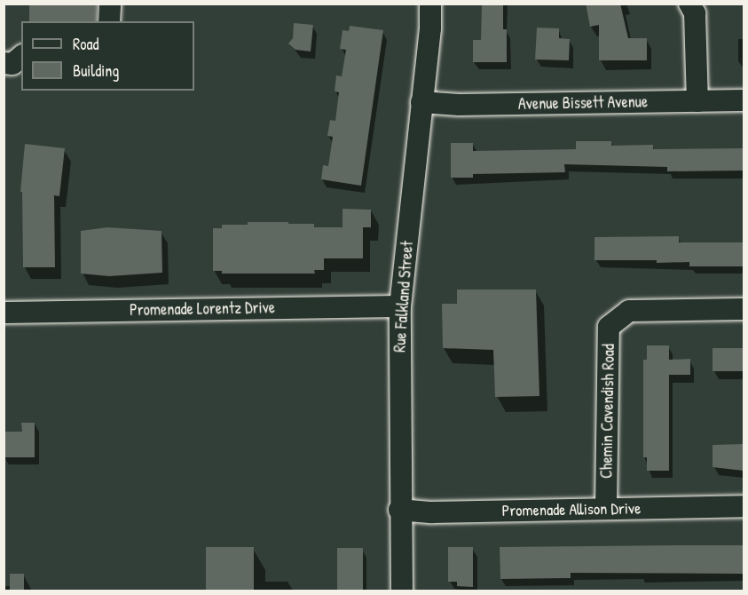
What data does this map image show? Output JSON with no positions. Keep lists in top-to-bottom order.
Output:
{
  "streets": {
    "street": [
      "Avenue Bissett Avenue",
      "Rue Falkland Street",
      "Promenade Lorentz Drive",
      "Chemin Cavendish Road",
      "Promenade Allison Drive"
    ]
  },
  "crossings": [
    ["Avenue Bissett Avenue", "Rue Falkland Street"],
    ["Rue Falkland Street", "Promenade Lorentz Drive"],
    ["Rue Falkland Street", "Promenade Allison Drive"],
    ["Chemin Cavendish Road", "Promenade Allison Drive"]
  ],
  "legend": ["Road", "Building"]
}
